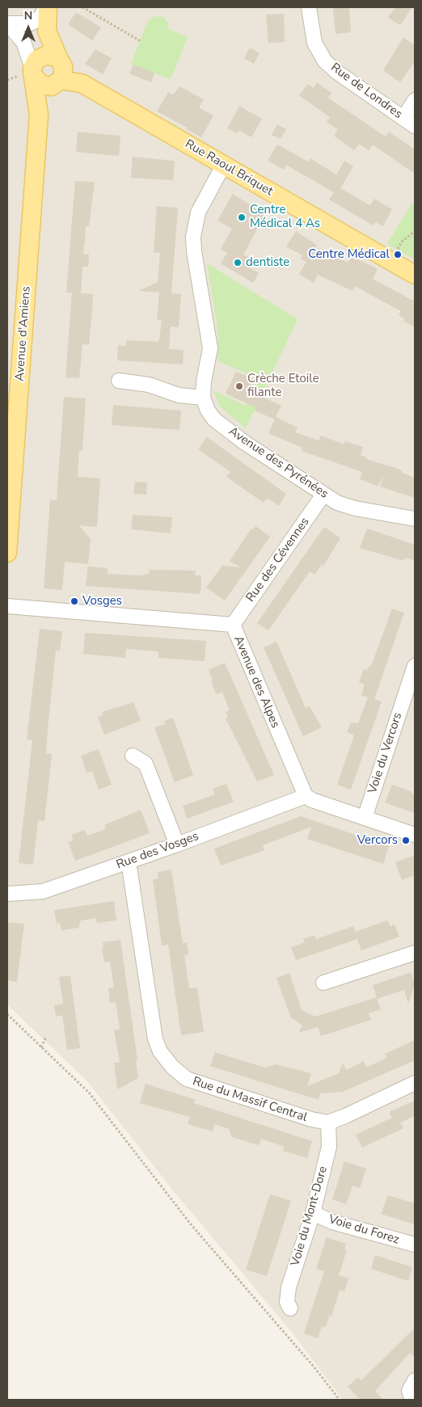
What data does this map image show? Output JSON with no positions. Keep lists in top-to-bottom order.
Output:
{
  "streets": {
    "main road": ["Rue Raoul Briquet", "Avenue d'Amiens"],
    "street": [
      "Rue de Londres",
      "Avenue des Pyrénées",
      "Rue des Cévennes",
      "Avenue des Alpes",
      "Voie du Vercors",
      "Rue des Vosges",
      "Rue du Massif Central",
      "Voie du Mont-Dore",
      "Voie du Forez"
    ]
  },
  "crossings": [
    ["Rue Raoul Briquet", "Avenue d'Amiens"],
    ["Avenue des Pyrénées", "Rue des Cévennes"],
    ["Rue des Cévennes", "Avenue des Alpes"],
    ["Avenue des Alpes", "Rue des Vosges"],
    ["Rue des Vosges", "Rue du Massif Central"],
    ["Rue du Massif Central", "Voie du Mont-Dore"],
    ["Voie du Mont-Dore", "Voie du Forez"]
  ],
  "places": [
    "Centre Médical 4 As",
    "Centre Médical",
    "dentiste",
    "Crèche Etoile filante",
    "Vosges",
    "Vercors"
  ],
  "north": "top"
}
